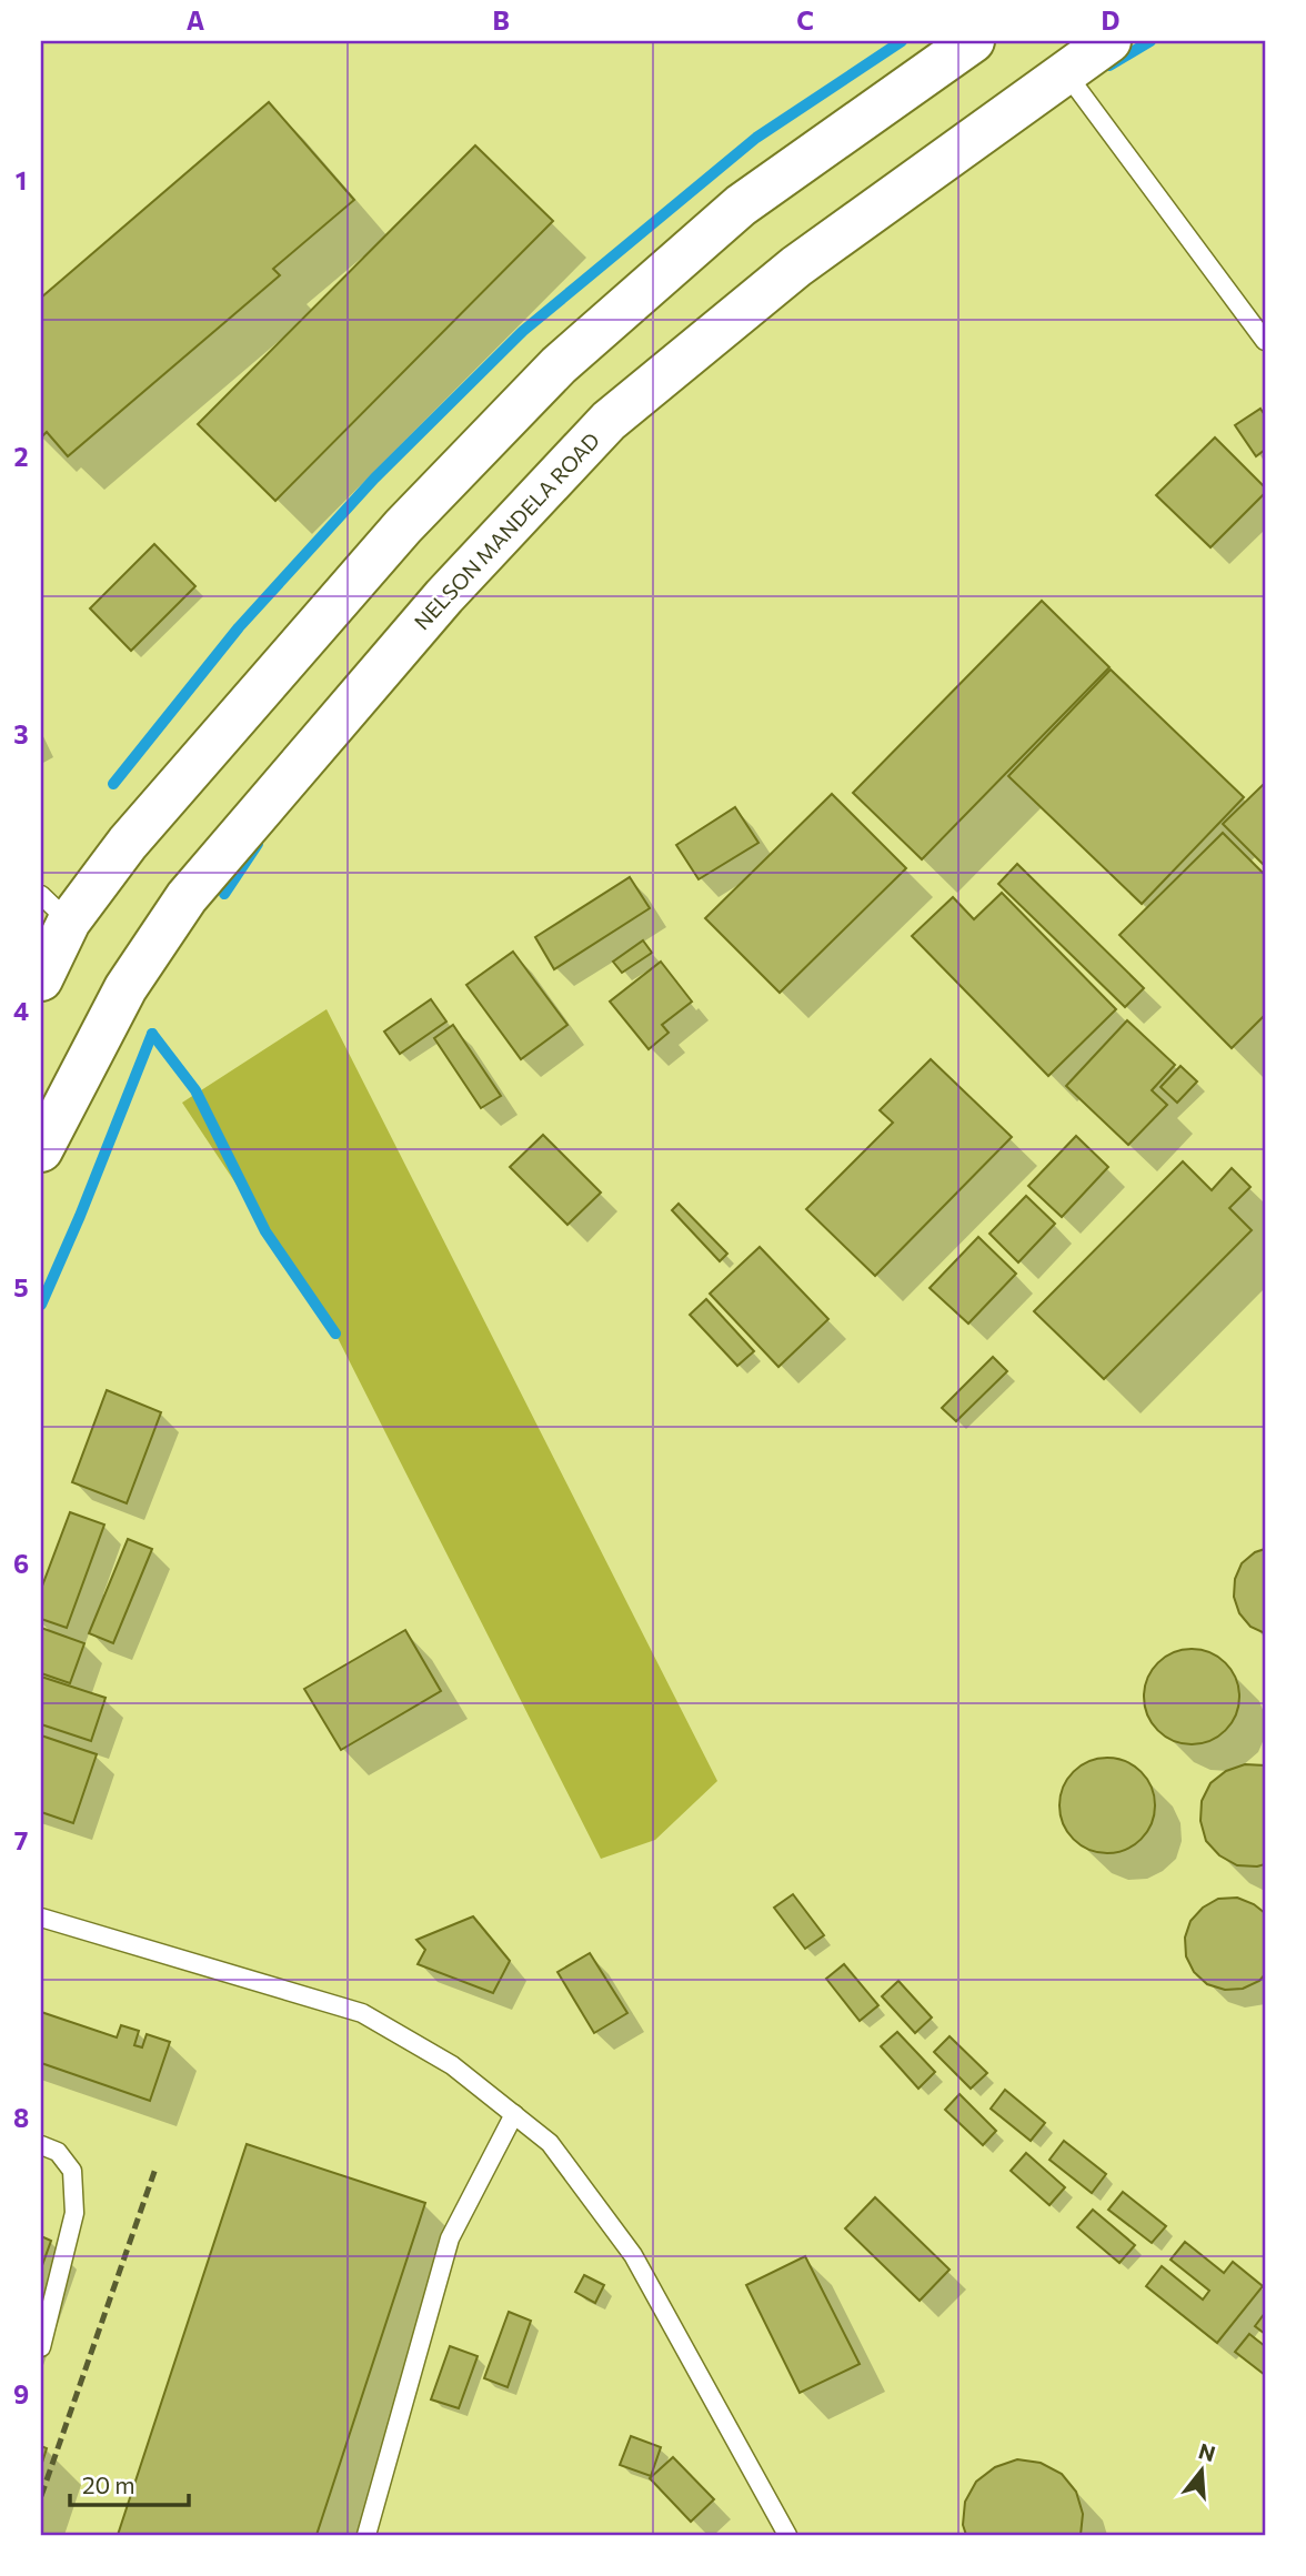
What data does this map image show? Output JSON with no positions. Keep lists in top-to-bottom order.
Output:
{
  "streets": {
    "main road": ["NELSON MANDELA ROAD"]
  },
  "scale_bar": "20 m",
  "north": "top",
  "grid": {
    "columns": [
      "A",
      "B",
      "C",
      "D"
    ],
    "rows": [
      "1",
      "2",
      "3",
      "4",
      "5",
      "6",
      "7",
      "8",
      "9"
    ]
  }
}
